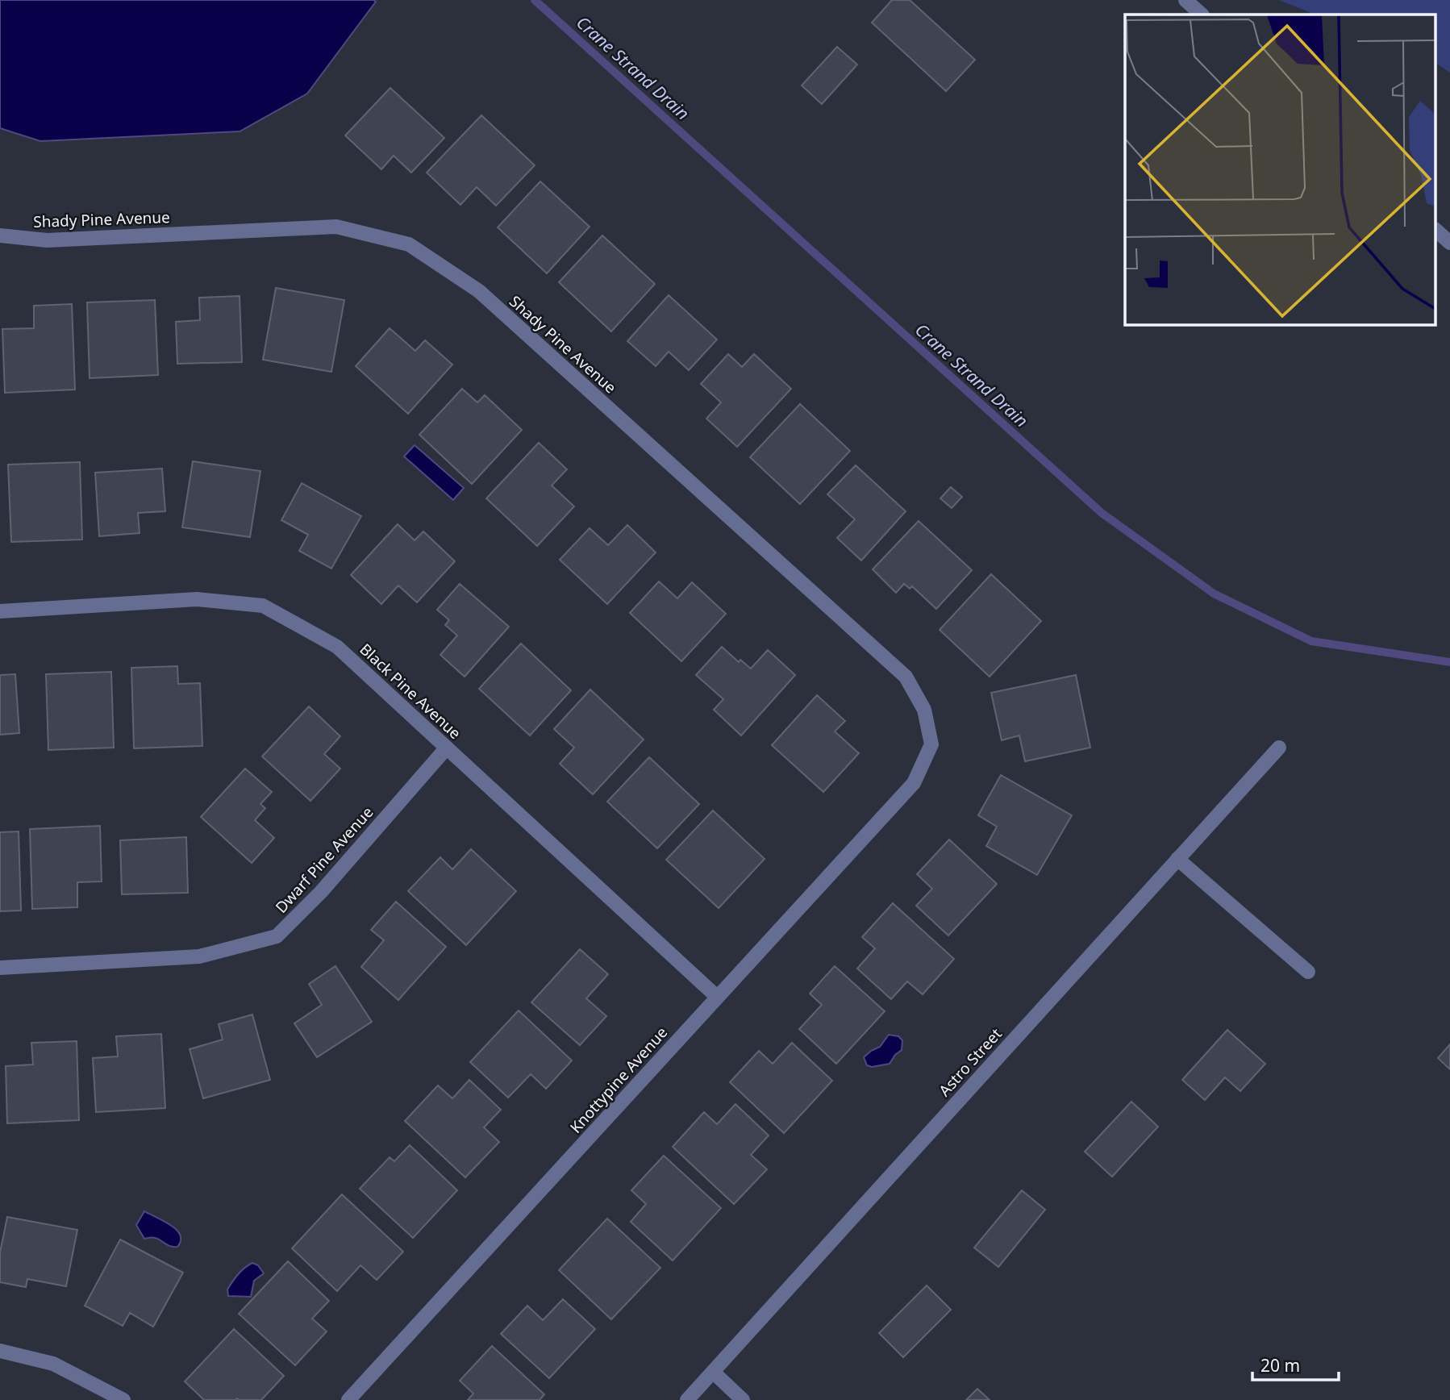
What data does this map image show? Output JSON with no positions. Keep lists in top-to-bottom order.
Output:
{
  "streets": {
    "street": [
      "Shady Pine Avenue",
      "Black Pine Avenue",
      "Dwarf Pine Avenue",
      "Astro Street",
      "Knottypine Avenue"
    ]
  },
  "crossings": [
    ["Shady Pine Avenue", "Knottypine Avenue"],
    ["Black Pine Avenue", "Dwarf Pine Avenue"],
    ["Black Pine Avenue", "Knottypine Avenue"]
  ],
  "water": ["Crane Strand Drain"],
  "scale_bar": "20 m"
}
